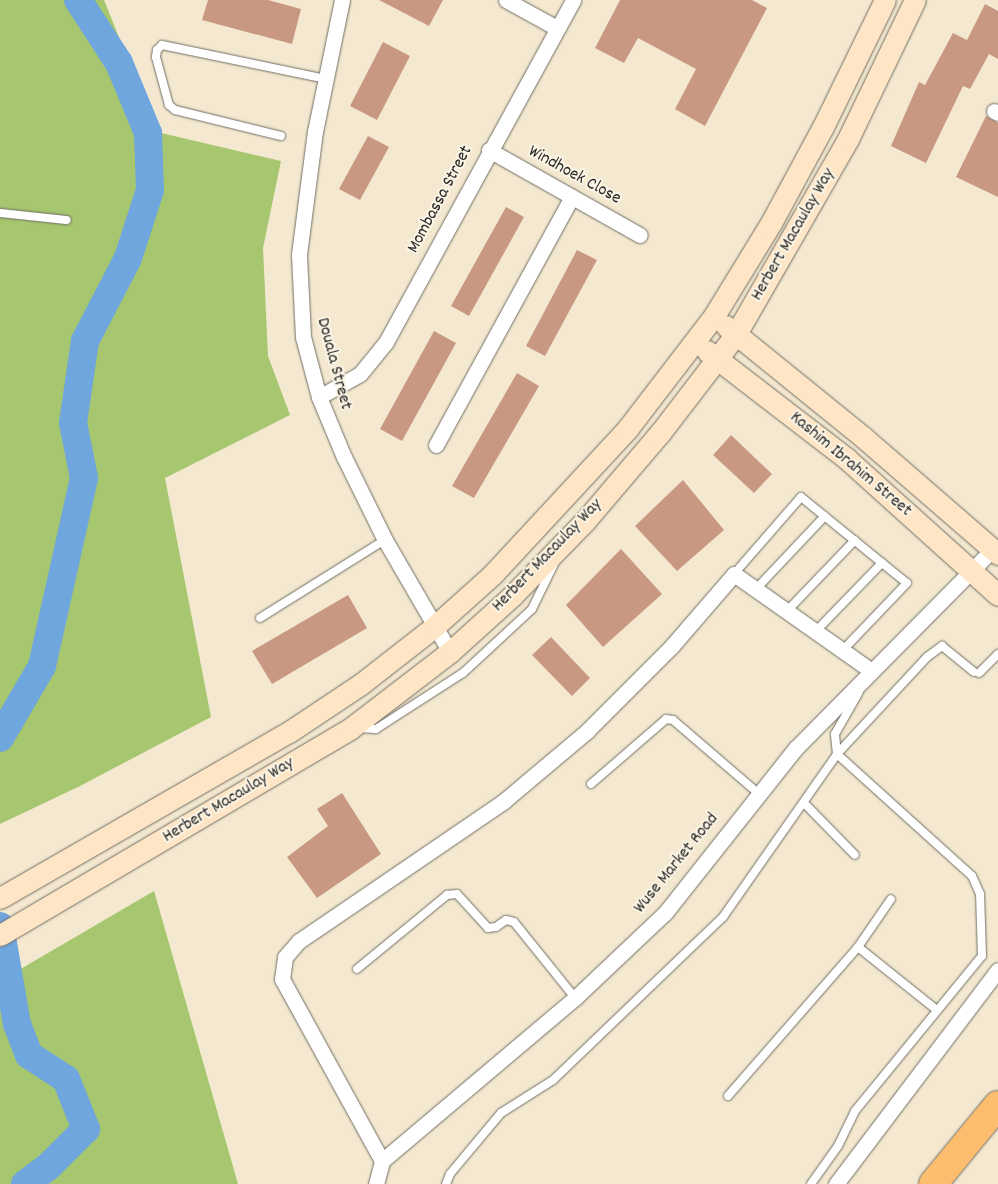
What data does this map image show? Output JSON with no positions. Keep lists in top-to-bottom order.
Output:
{
  "streets": {
    "main road": ["Herbert Macaulay Way", "Kashim Ibrahim Street"],
    "street": [
      "Windhoek Close",
      "Mombassa Street",
      "Douala Street",
      "Wuse Market Road"
    ]
  },
  "crossings": [
    ["Windhoek Close", "Mombassa Street"],
    ["Mombassa Street", "Douala Street"],
    ["Herbert Macaulay Way", "Douala Street"],
    ["Herbert Macaulay Way", "Kashim Ibrahim Street"],
    ["Kashim Ibrahim Street", "Wuse Market Road"]
  ]
}
